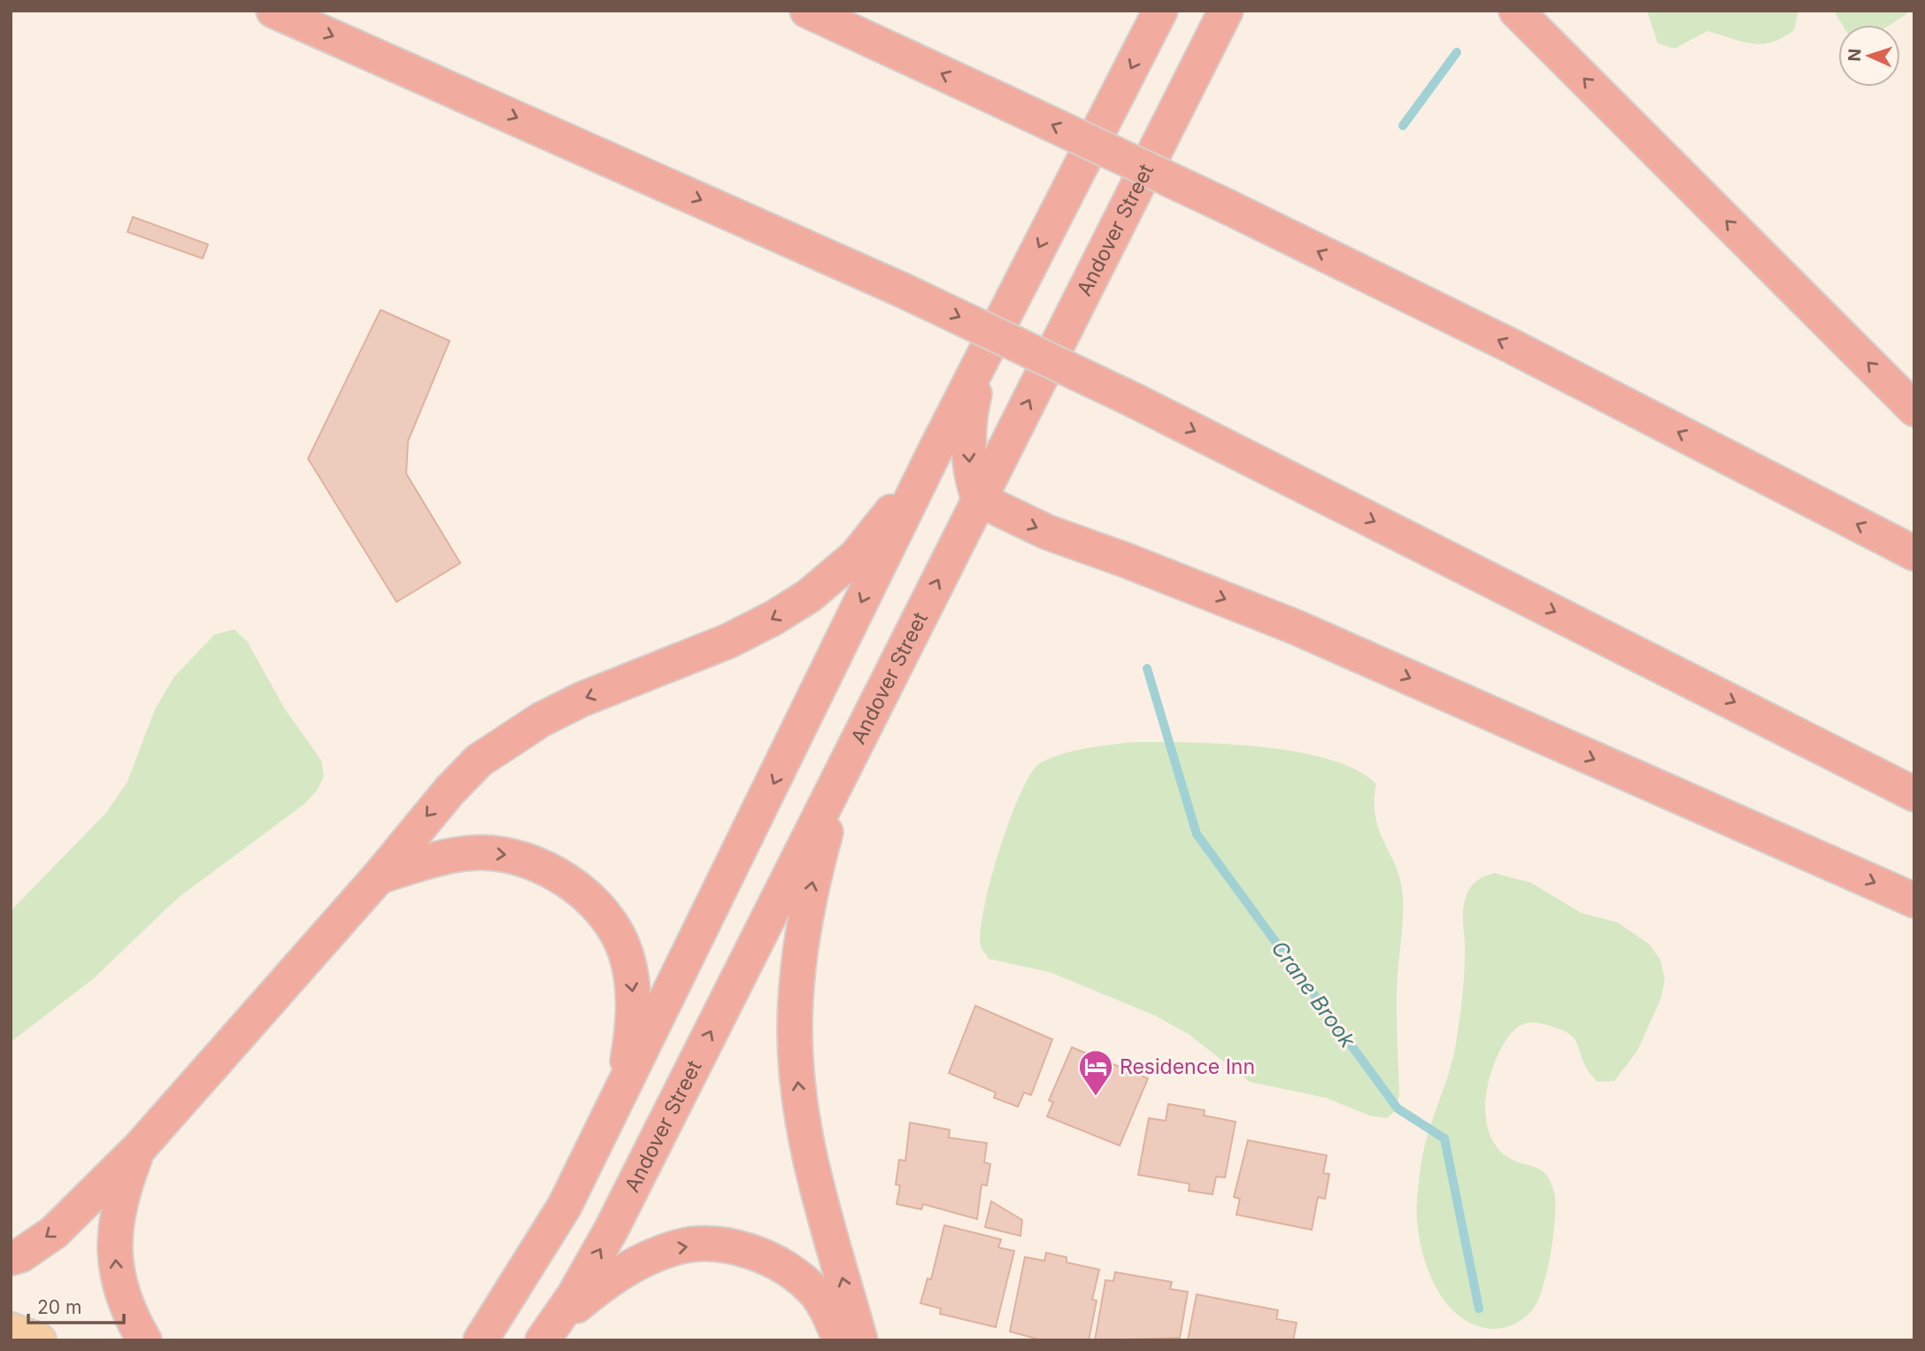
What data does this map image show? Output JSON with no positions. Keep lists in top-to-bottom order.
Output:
{
  "streets": {
    "highway": ["Andover Street"]
  },
  "water": ["Crane Brook"],
  "places": {
    "hotel": ["Residence Inn"]
  },
  "scale_bar": "20 m",
  "north": "left"
}
